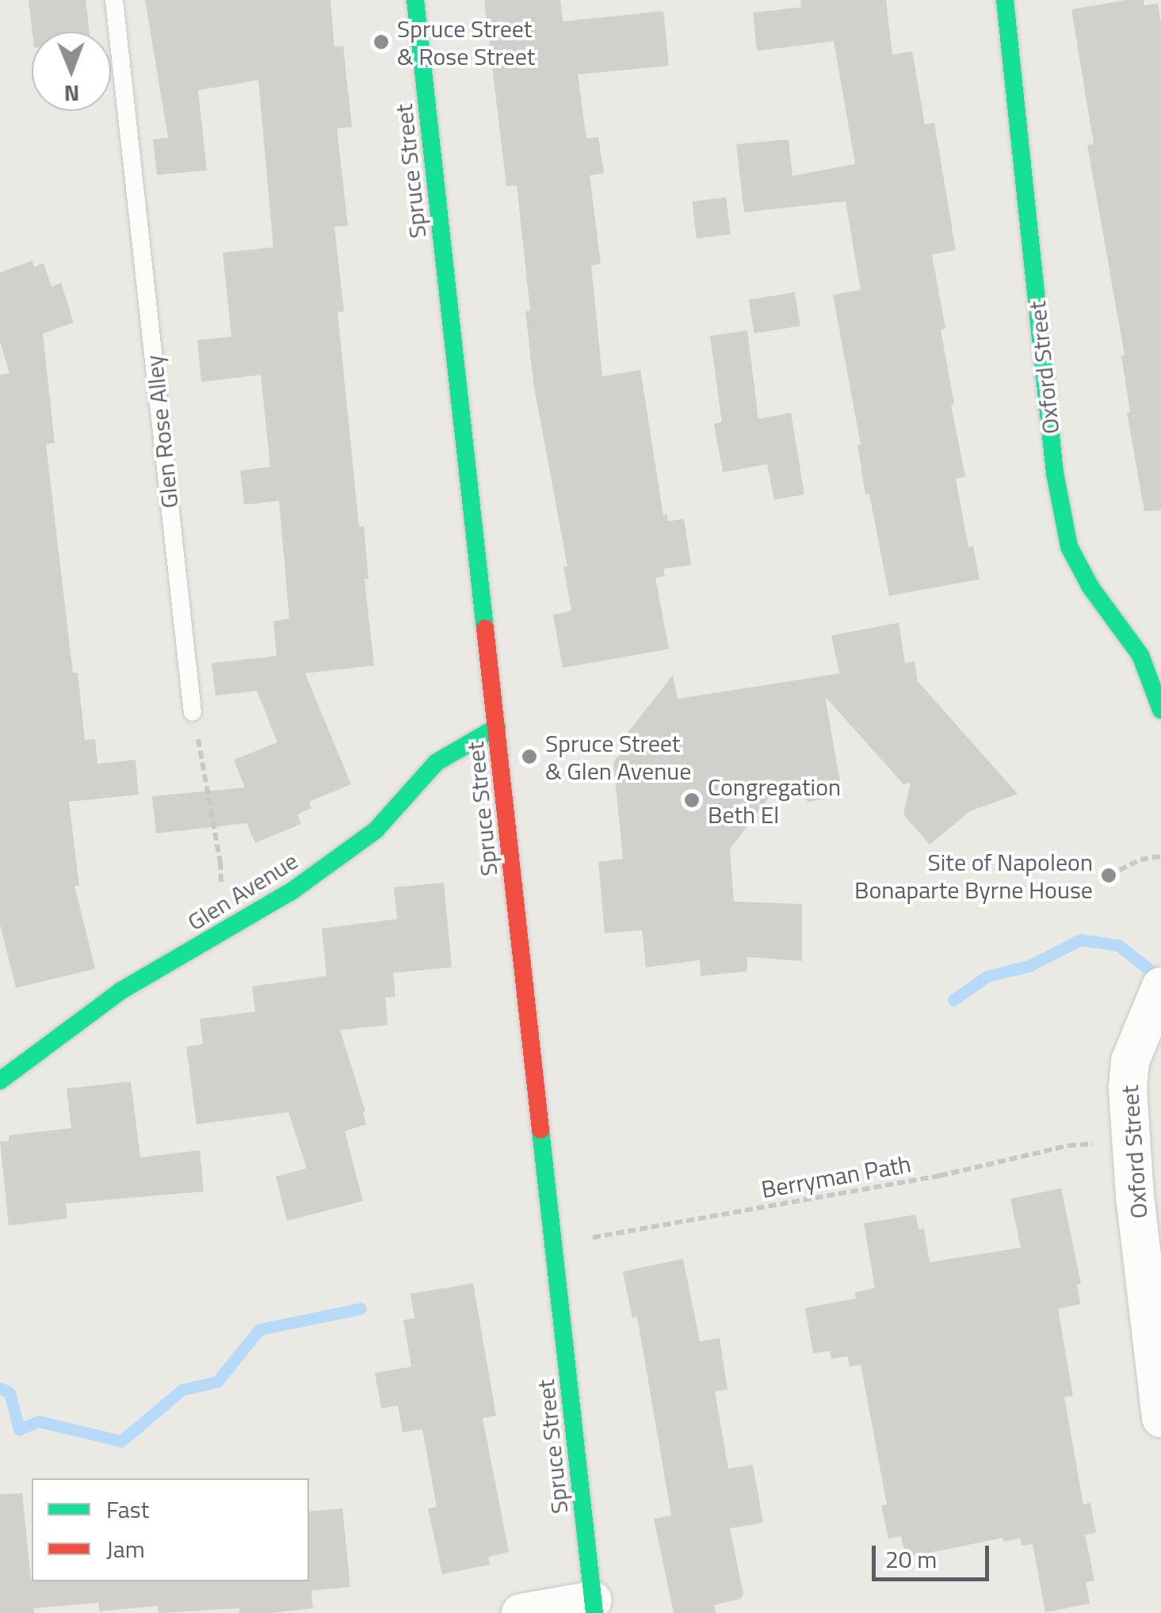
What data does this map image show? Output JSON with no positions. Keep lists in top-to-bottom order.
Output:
{
  "streets": {
    "street": ["Spruce Street", "Oxford Street", "Glen Avenue"],
    "lane": ["Glen Rose Alley"],
    "path": ["Berryman Path"]
  },
  "crossings": [
    ["Spruce Street", "Glen Avenue"]
  ],
  "places": [
    "Spruce Street & Rose Street",
    "Spruce Street & Glen Avenue",
    "Congregation Beth El",
    "Site of Napoleon Bonaparte Byrne House"
  ],
  "legend": ["Fast", "Jam"],
  "scale_bar": "20 m",
  "north": "bottom"
}
